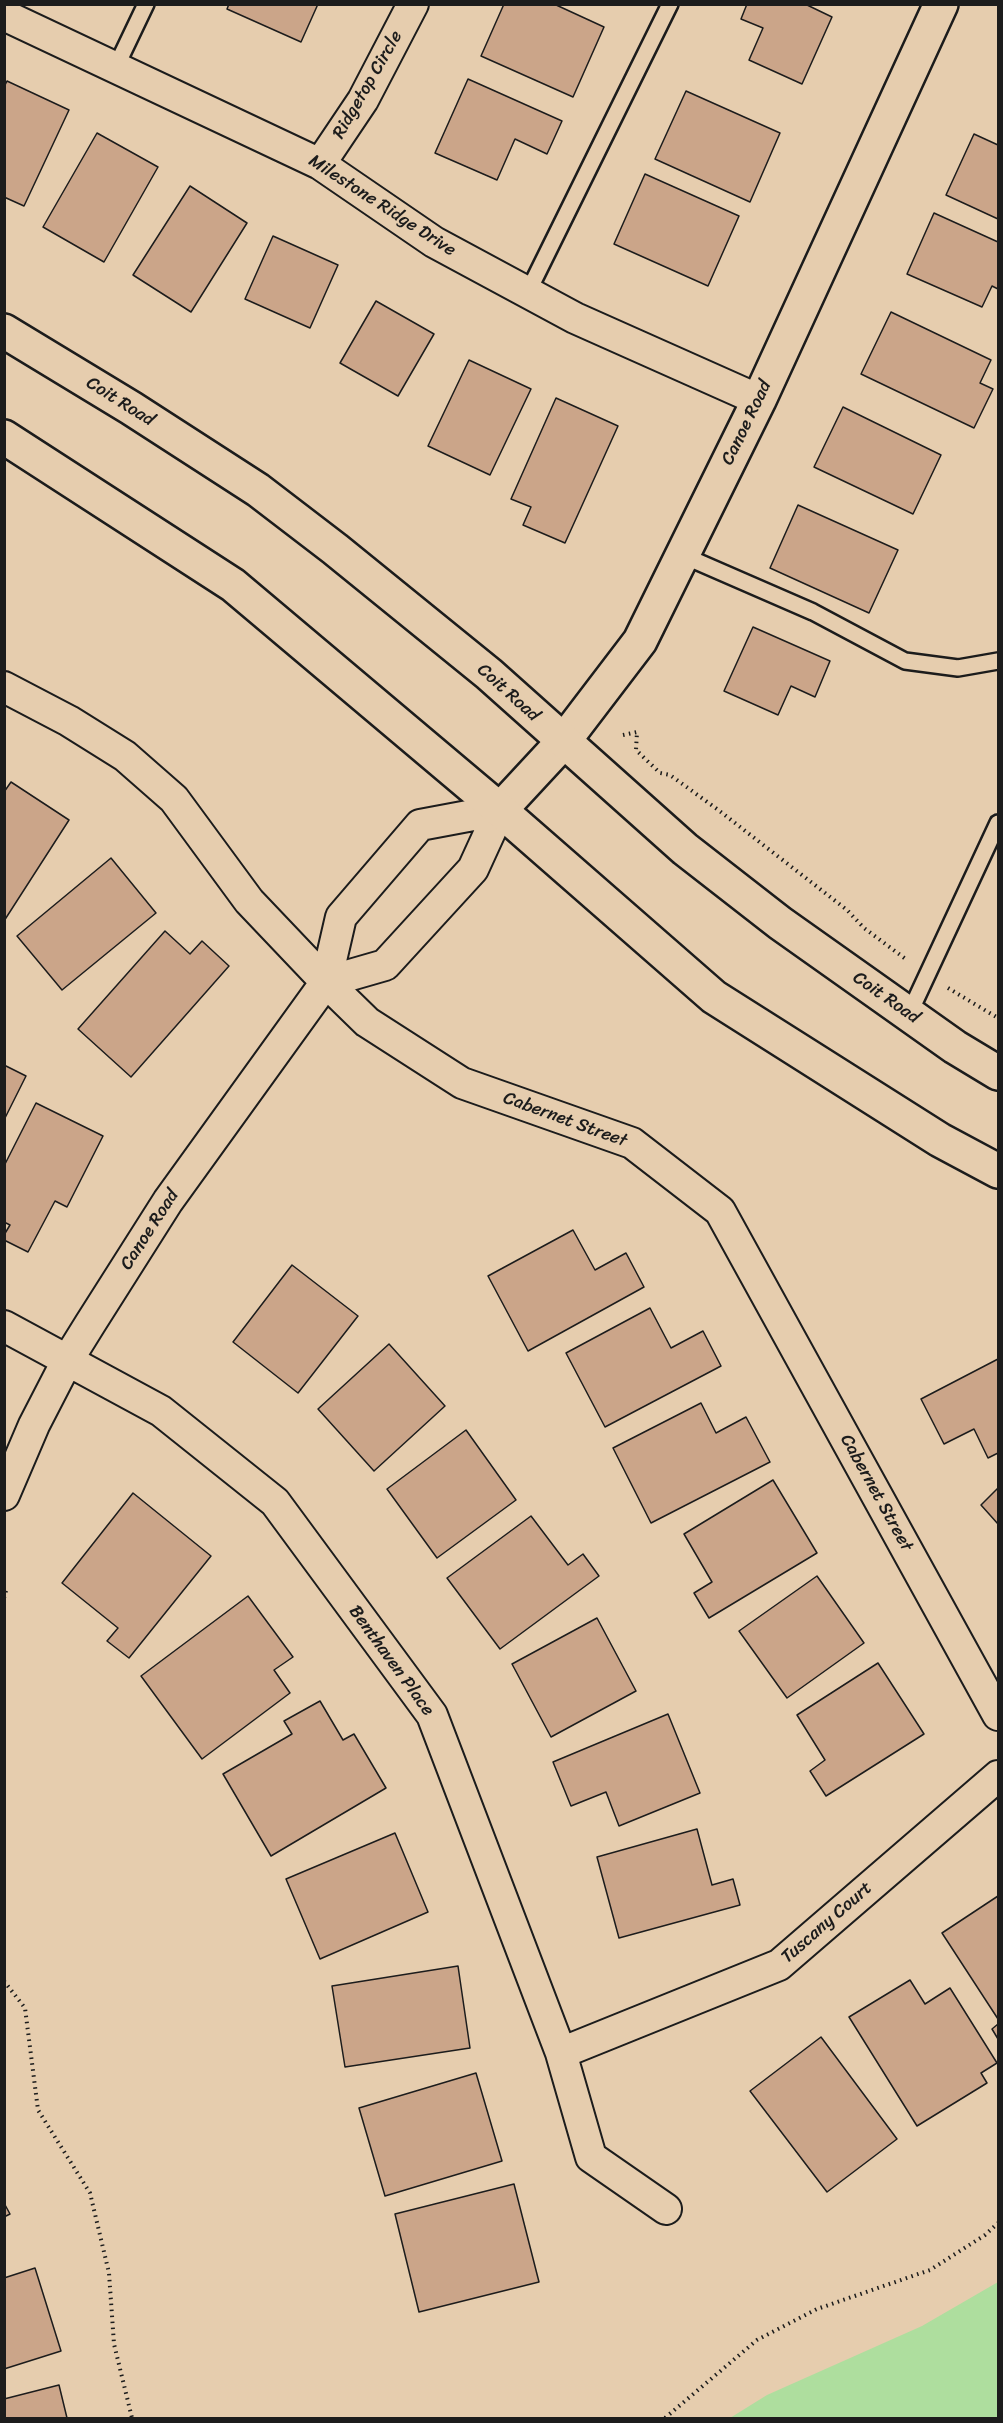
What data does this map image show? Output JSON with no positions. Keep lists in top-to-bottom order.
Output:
{
  "streets": {
    "main road": ["Coit Road", "Canoe Road"],
    "street": [
      "Ridgetop Circle",
      "Milestone Ridge Drive",
      "Cabernet Street",
      "Benthaven Place",
      "Tuscany Court"
    ]
  },
  "crossings": [
    ["Ridgetop Circle", "Milestone Ridge Drive"],
    ["Milestone Ridge Drive", "Canoe Road"],
    ["Coit Road", "Canoe Road"],
    ["Canoe Road", "Cabernet Street"],
    ["Canoe Road", "Benthaven Place"],
    ["Benthaven Place", "Tuscany Court"]
  ]
}
